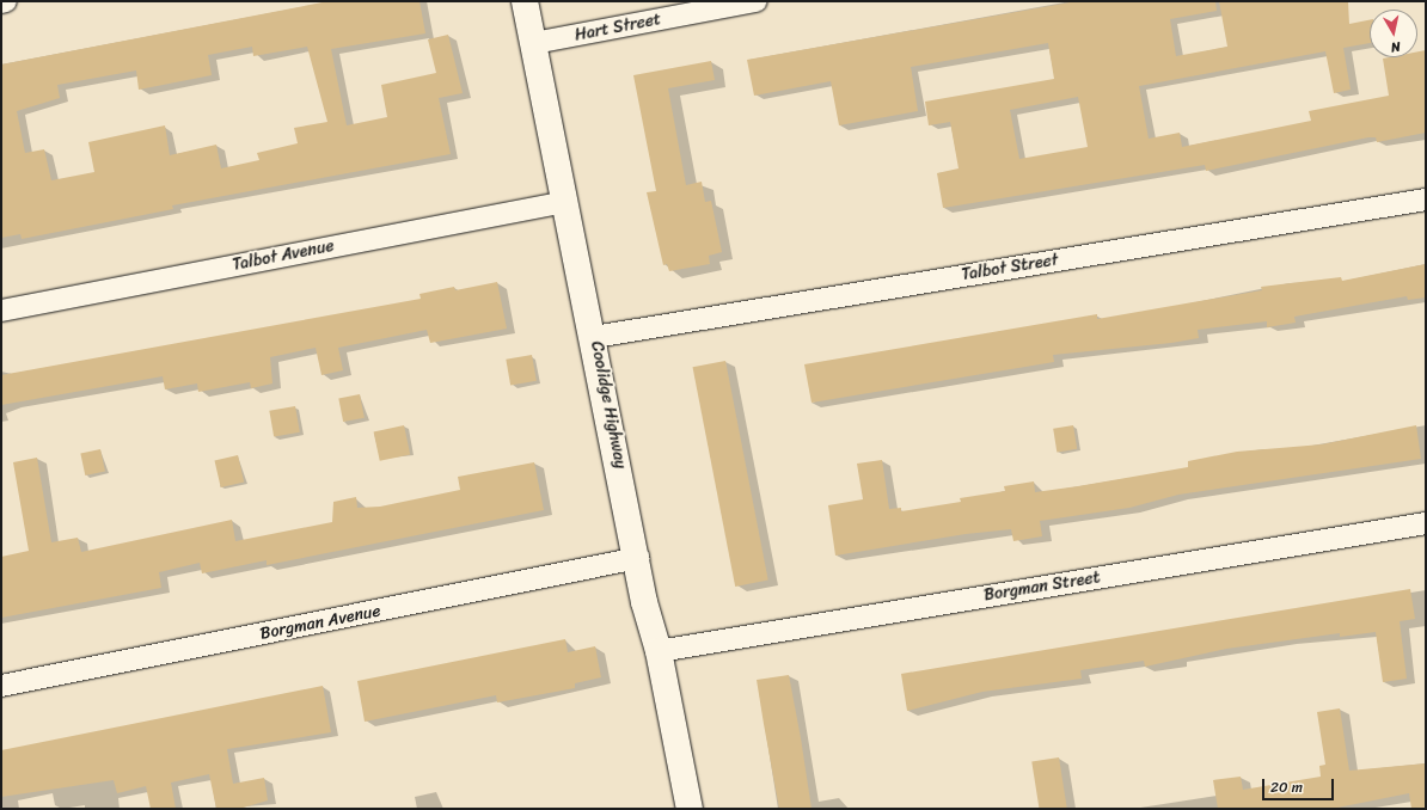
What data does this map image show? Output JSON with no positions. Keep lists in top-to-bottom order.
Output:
{
  "streets": {
    "main road": ["Coolidge Highway"],
    "street": [
      "Hart Street",
      "Talbot Avenue",
      "Talbot Street",
      "Borgman Street",
      "Borgman Avenue"
    ]
  },
  "crossings": [
    ["Hart Street", "Coolidge Highway"],
    ["Talbot Avenue", "Coolidge Highway"],
    ["Talbot Street", "Coolidge Highway"],
    ["Coolidge Highway", "Borgman Street"],
    ["Coolidge Highway", "Borgman Avenue"]
  ],
  "scale_bar": "20 m",
  "north": "bottom"
}
